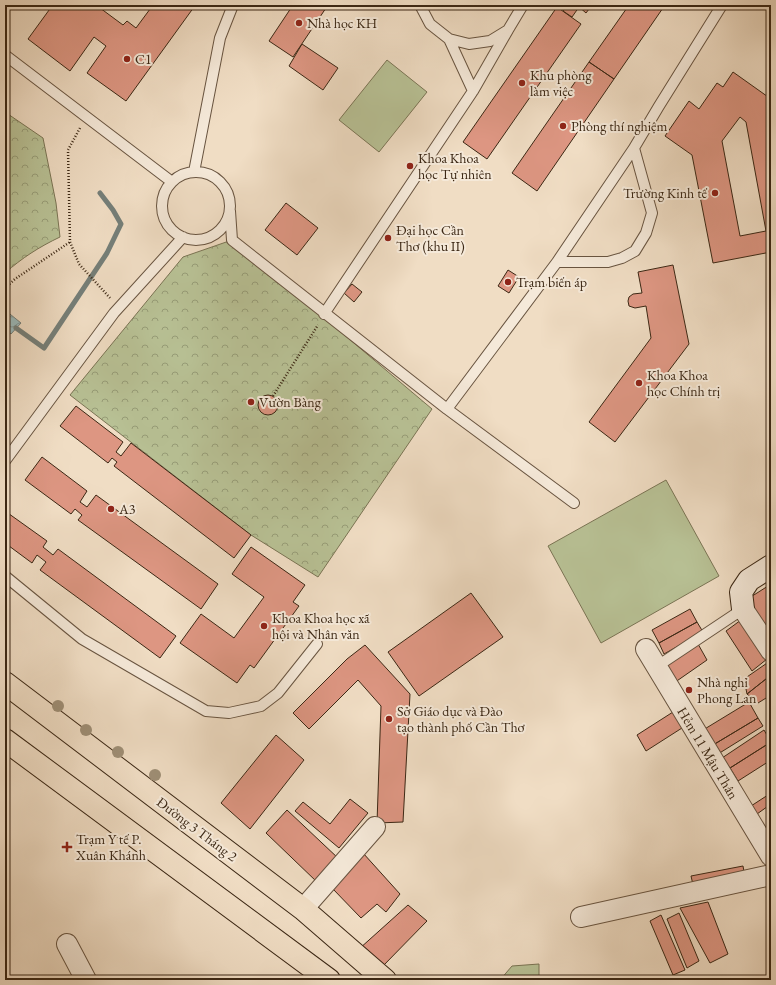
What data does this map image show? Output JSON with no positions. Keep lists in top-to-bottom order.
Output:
{
  "streets": {
    "highway": ["Đường 3 Tháng 2"],
    "street": ["Hẻm 11 Mậu Thân"]
  },
  "places": {
    "other": [
      "Nhà học KH",
      "C1",
      "Khu phòng làm việc",
      "Phòng thí nghiệm",
      "Khoa Khoa học Tự nhiên",
      "Trường Kinh tế",
      "Đại học Cần Thơ (khu II)",
      "Trạm biến áp",
      "Khoa Khoa học Chính trị",
      "Vườn Bàng",
      "A3",
      "Khoa Khoa học xã hội và Nhân văn",
      "Nhà nghỉ Phong Lan",
      "Sở Giáo dục và Đào tạo thành phố Cần Thơ"
    ],
    "health": ["Trạm Y tế P. Xuân Khánh"]
  }
}
